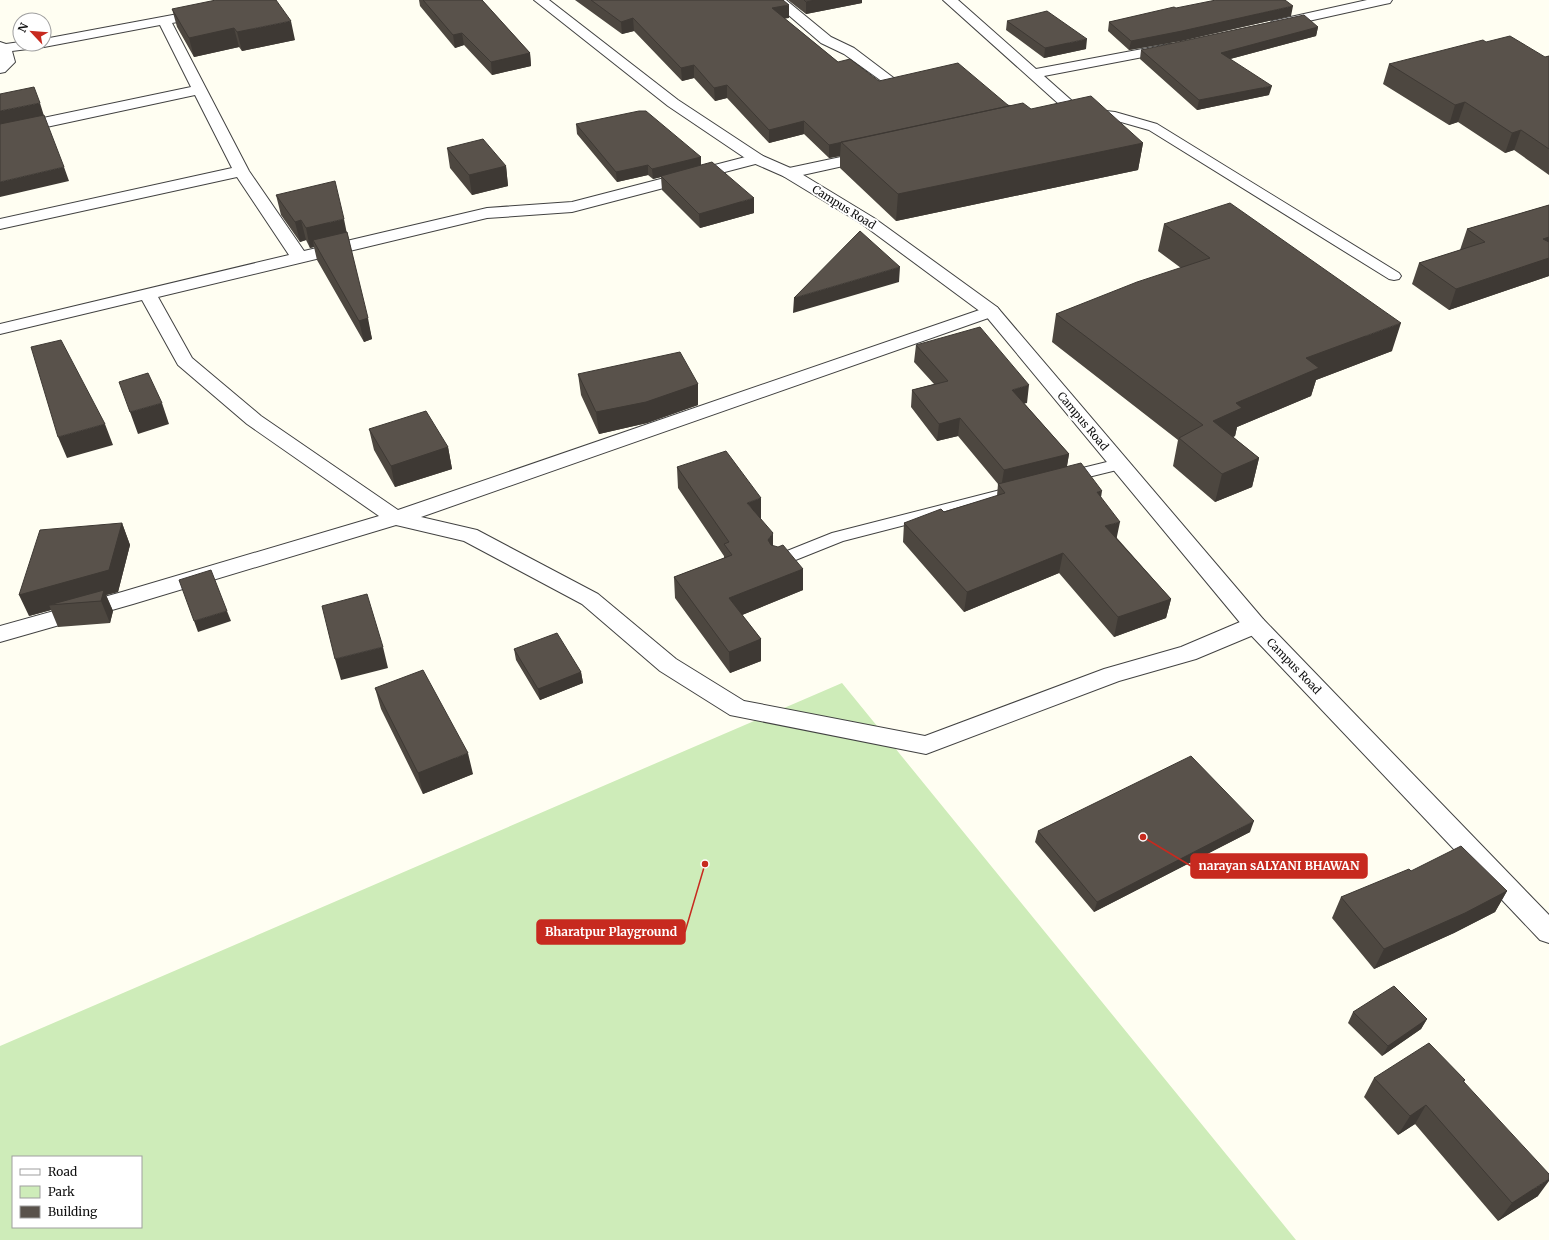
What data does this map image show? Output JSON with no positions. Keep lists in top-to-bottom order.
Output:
{
  "streets": {
    "street": ["Campus Road"]
  },
  "places": ["narayan sALYANI BHAWAN", "Bharatpur Playground"],
  "legend": ["Road", "Park", "Building"],
  "north": "top left"
}
